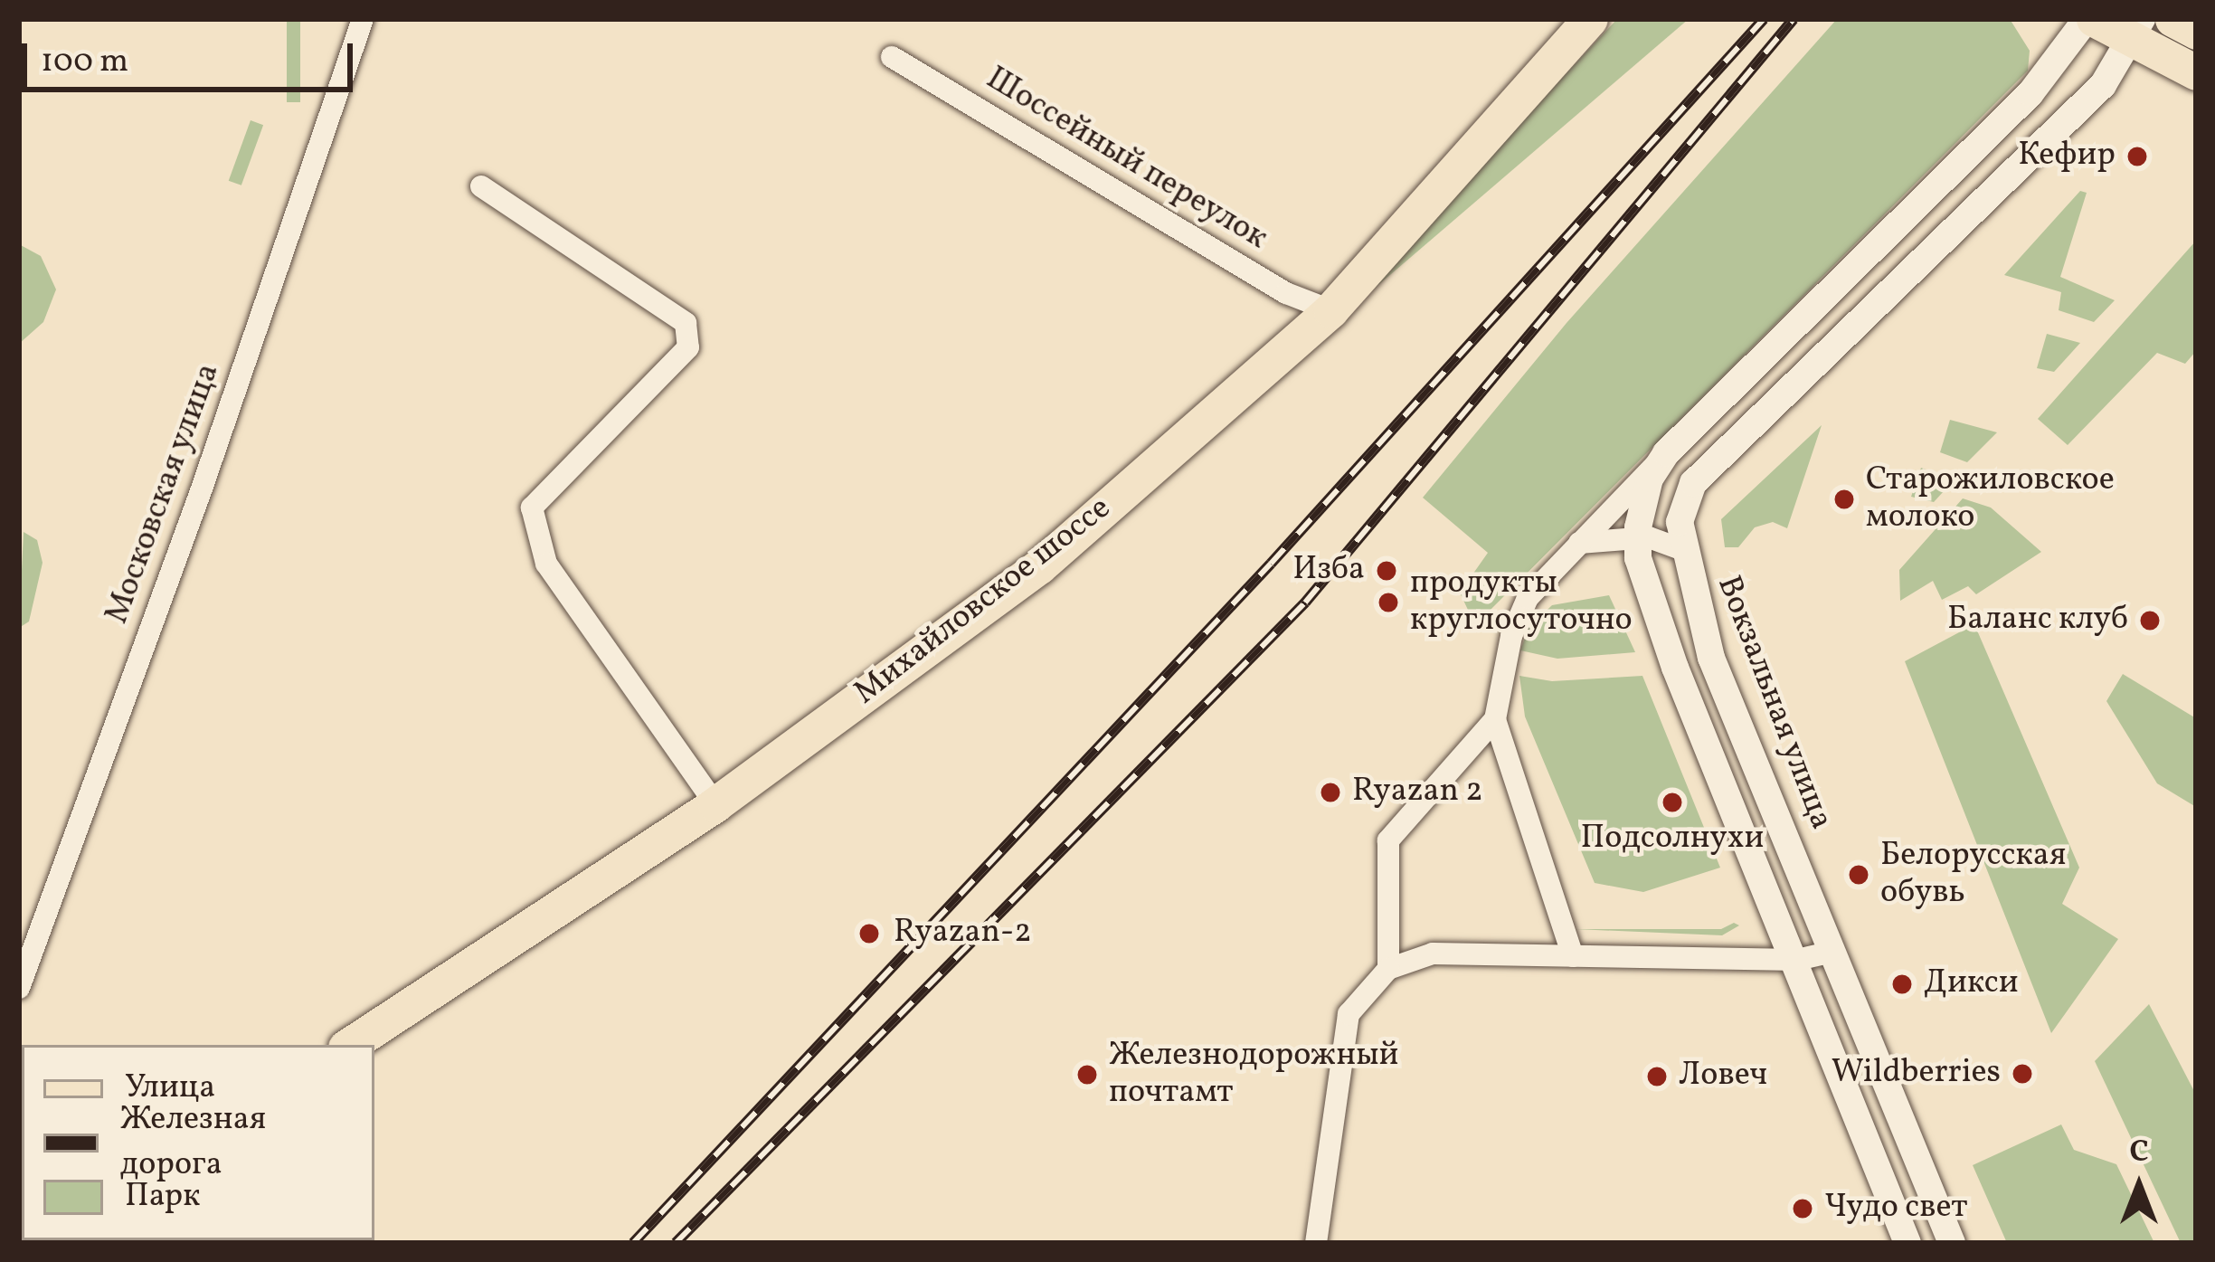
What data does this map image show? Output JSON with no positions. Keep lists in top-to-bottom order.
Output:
{
  "streets": {
    "main road": ["Михайловское шоссе"],
    "street": ["Шоссейный переулок", "Московская улица", "Вокзальная улица"]
  },
  "crossings": [
    ["Шоссейный переулок", "Михайловское шоссе"]
  ],
  "places": [
    "Кефир",
    "Старожиловское молоко",
    "Изба",
    "продукты круглосуточно",
    "Баланс клуб",
    "Ryazan 2",
    "Подсолнухи",
    "Белорусская обувь",
    "Ryazan-2",
    "Дикси",
    "Wildberries",
    "Железнодорожный почтамт",
    "Ловеч",
    "Чудо свет"
  ],
  "legend": ["Улица", "Железная дорога", "Парк"],
  "scale_bar": "100 m",
  "north": "top"
}
